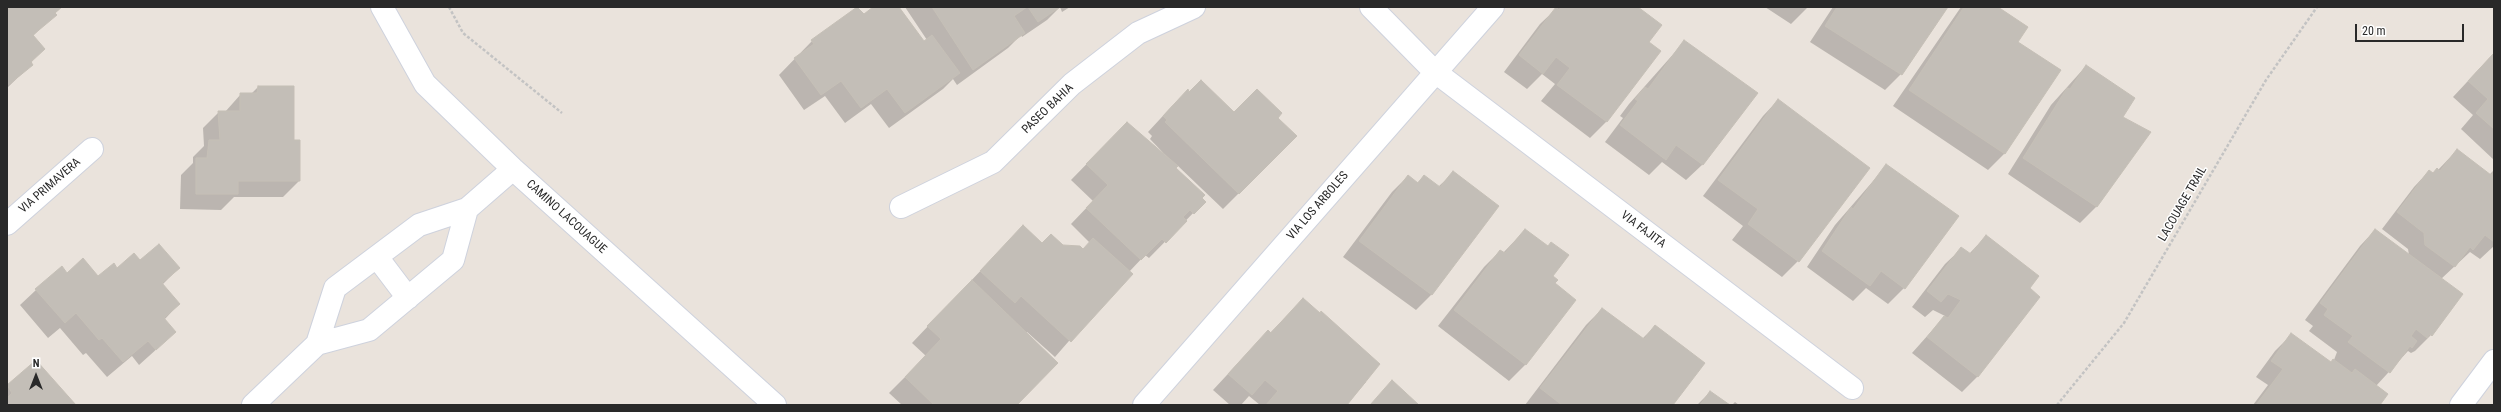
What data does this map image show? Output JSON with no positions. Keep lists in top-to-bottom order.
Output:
{
  "streets": {
    "street": [
      "PASEO BAHIA",
      "VIA PRIMAVERA",
      "VIA LOS ARBOLES",
      "CAMINO LACOUAGUE",
      "VIA FAJITA"
    ],
    "path": ["LACOUAGE TRAIL"]
  },
  "crossings": [
    ["VIA LOS ARBOLES", "VIA FAJITA"]
  ],
  "scale_bar": "20 m",
  "north": "top"
}
